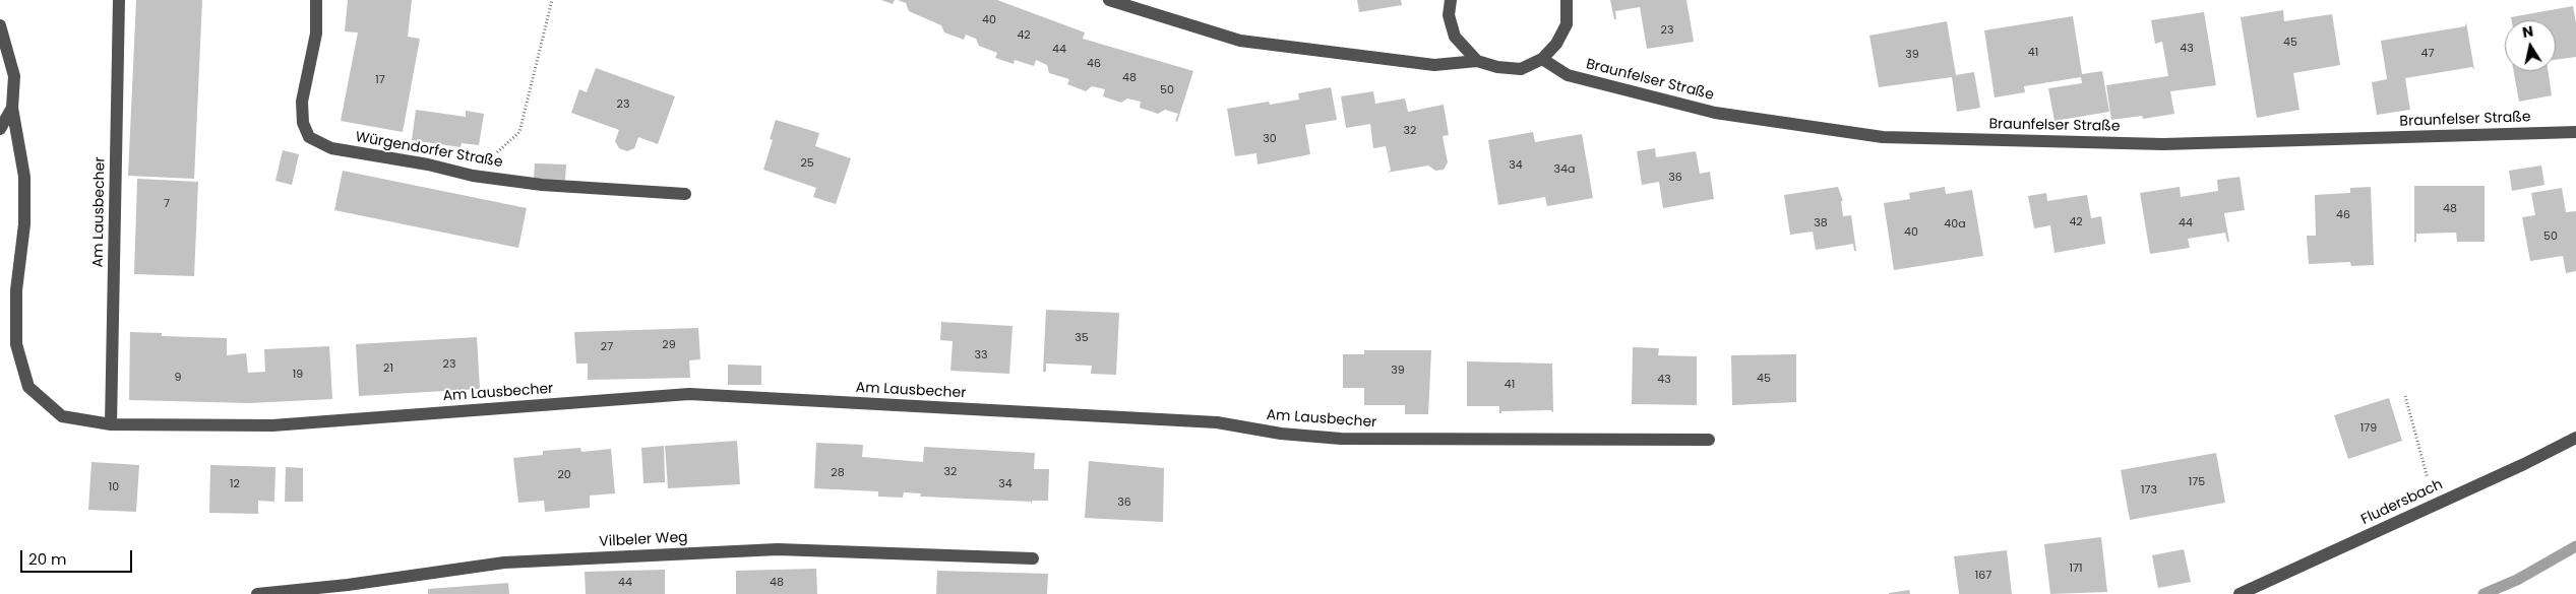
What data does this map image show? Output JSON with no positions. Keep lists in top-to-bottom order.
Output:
{
  "streets": {
    "street": [
      "Braunfelser Straße",
      "Würgendorfer Straße",
      "Am Lausbecher",
      "Fludersbach",
      "Vilbeler Weg"
    ]
  },
  "house_numbers": [
    "40",
    "23",
    "42",
    "45",
    "43",
    "44",
    "41",
    "47",
    "39",
    "46",
    "48",
    "17",
    "50",
    "23",
    "32",
    "30",
    "25",
    "34",
    "34a",
    "36",
    "7",
    "48",
    "46",
    "42",
    "38",
    "44",
    "40a",
    "40",
    "50",
    "35",
    "29",
    "27",
    "33",
    "23",
    "21",
    "39",
    "19",
    "9",
    "45",
    "43",
    "41",
    "179",
    "32",
    "28",
    "20",
    "175",
    "12",
    "34",
    "10",
    "173",
    "36",
    "171",
    "167",
    "44",
    "48"
  ],
  "scale_bar": "20 m",
  "north": "top"
}
